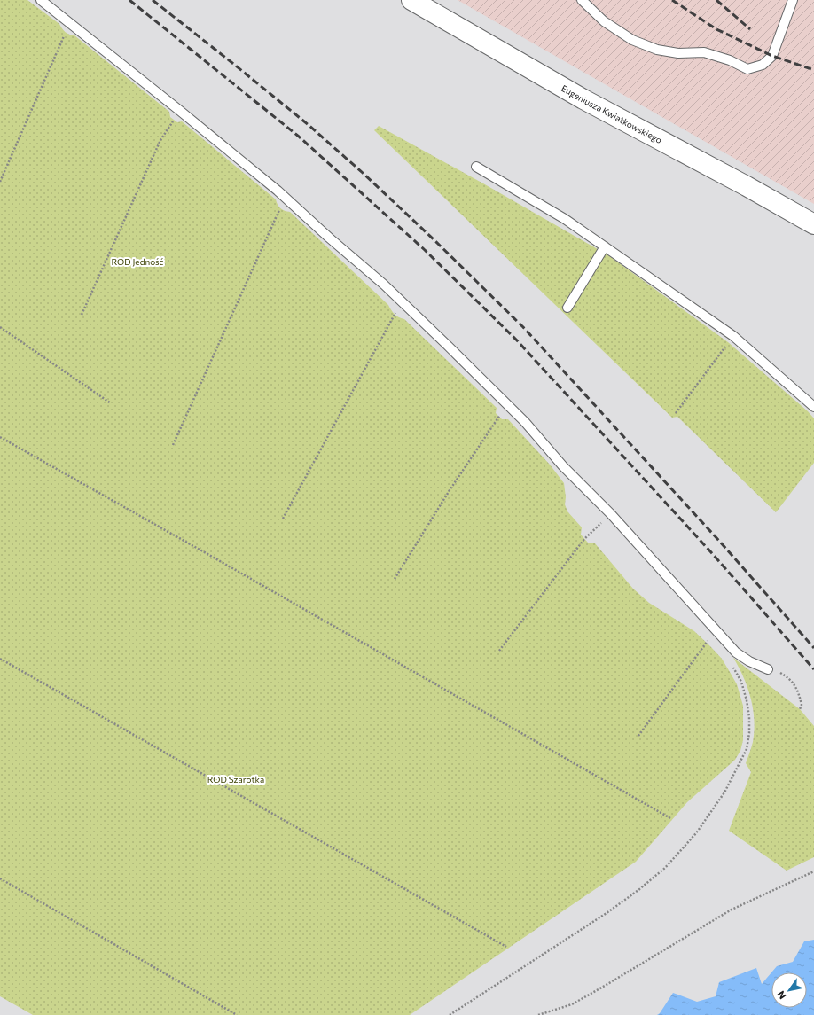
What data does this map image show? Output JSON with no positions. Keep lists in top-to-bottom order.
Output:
{
  "streets": {
    "street": ["Eugeniusza Kwiatkowskiego"]
  },
  "parks": ["ROD Jedność", "ROD Szarotka"],
  "north": "bottom left"
}
